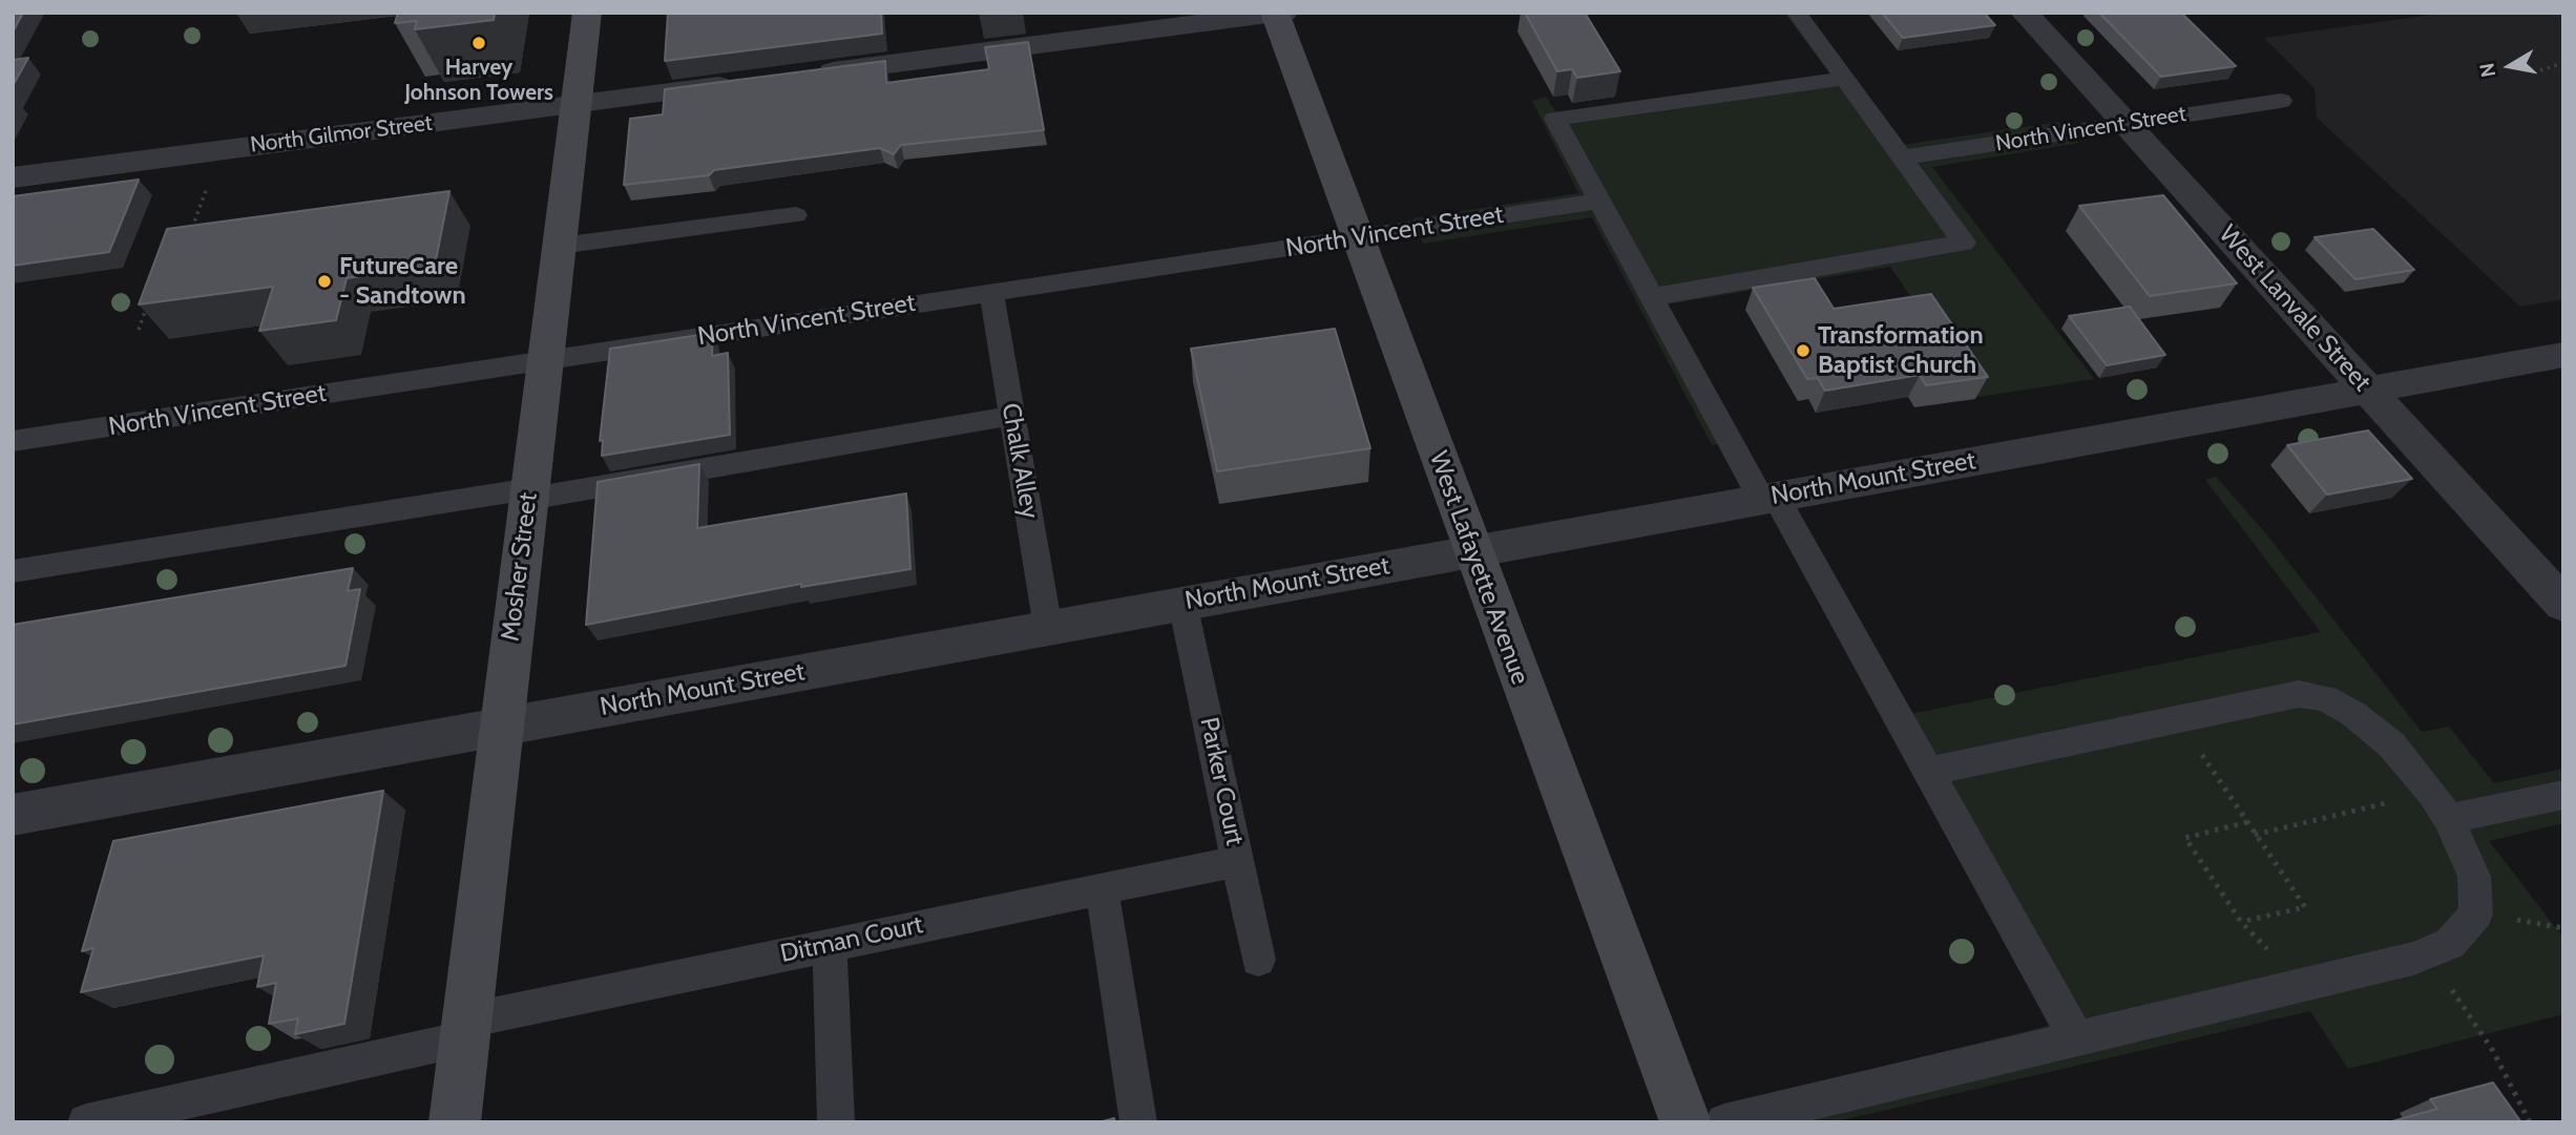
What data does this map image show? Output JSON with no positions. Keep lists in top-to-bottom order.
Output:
{
  "streets": {
    "main road": ["Mosher Street", "West Lafayette Avenue"],
    "street": ["North Gilmor Street", "West Lanvale Street", "North Mount Street"],
    "lane": [
      "North Vincent Street",
      "Chalk Alley",
      "Parker Court",
      "Ditman Court"
    ]
  },
  "crossings": [
    ["North Vincent Street", "West Lanvale Street"],
    ["North Vincent Street", "Chalk Alley"],
    ["North Vincent Street", "Mosher Street"],
    ["North Vincent Street", "West Lafayette Avenue"],
    ["North Gilmor Street", "Mosher Street"],
    ["West Lanvale Street", "North Mount Street"],
    ["Chalk Alley", "North Mount Street"],
    ["North Mount Street", "Mosher Street"],
    ["North Mount Street", "West Lafayette Avenue"],
    ["North Mount Street", "Parker Court"],
    ["Mosher Street", "Ditman Court"],
    ["Parker Court", "Ditman Court"]
  ],
  "places": ["Harvey Johnson Towers", "FutureCare - Sandtown", "Transformation Baptist Church"],
  "north": "left"
}
